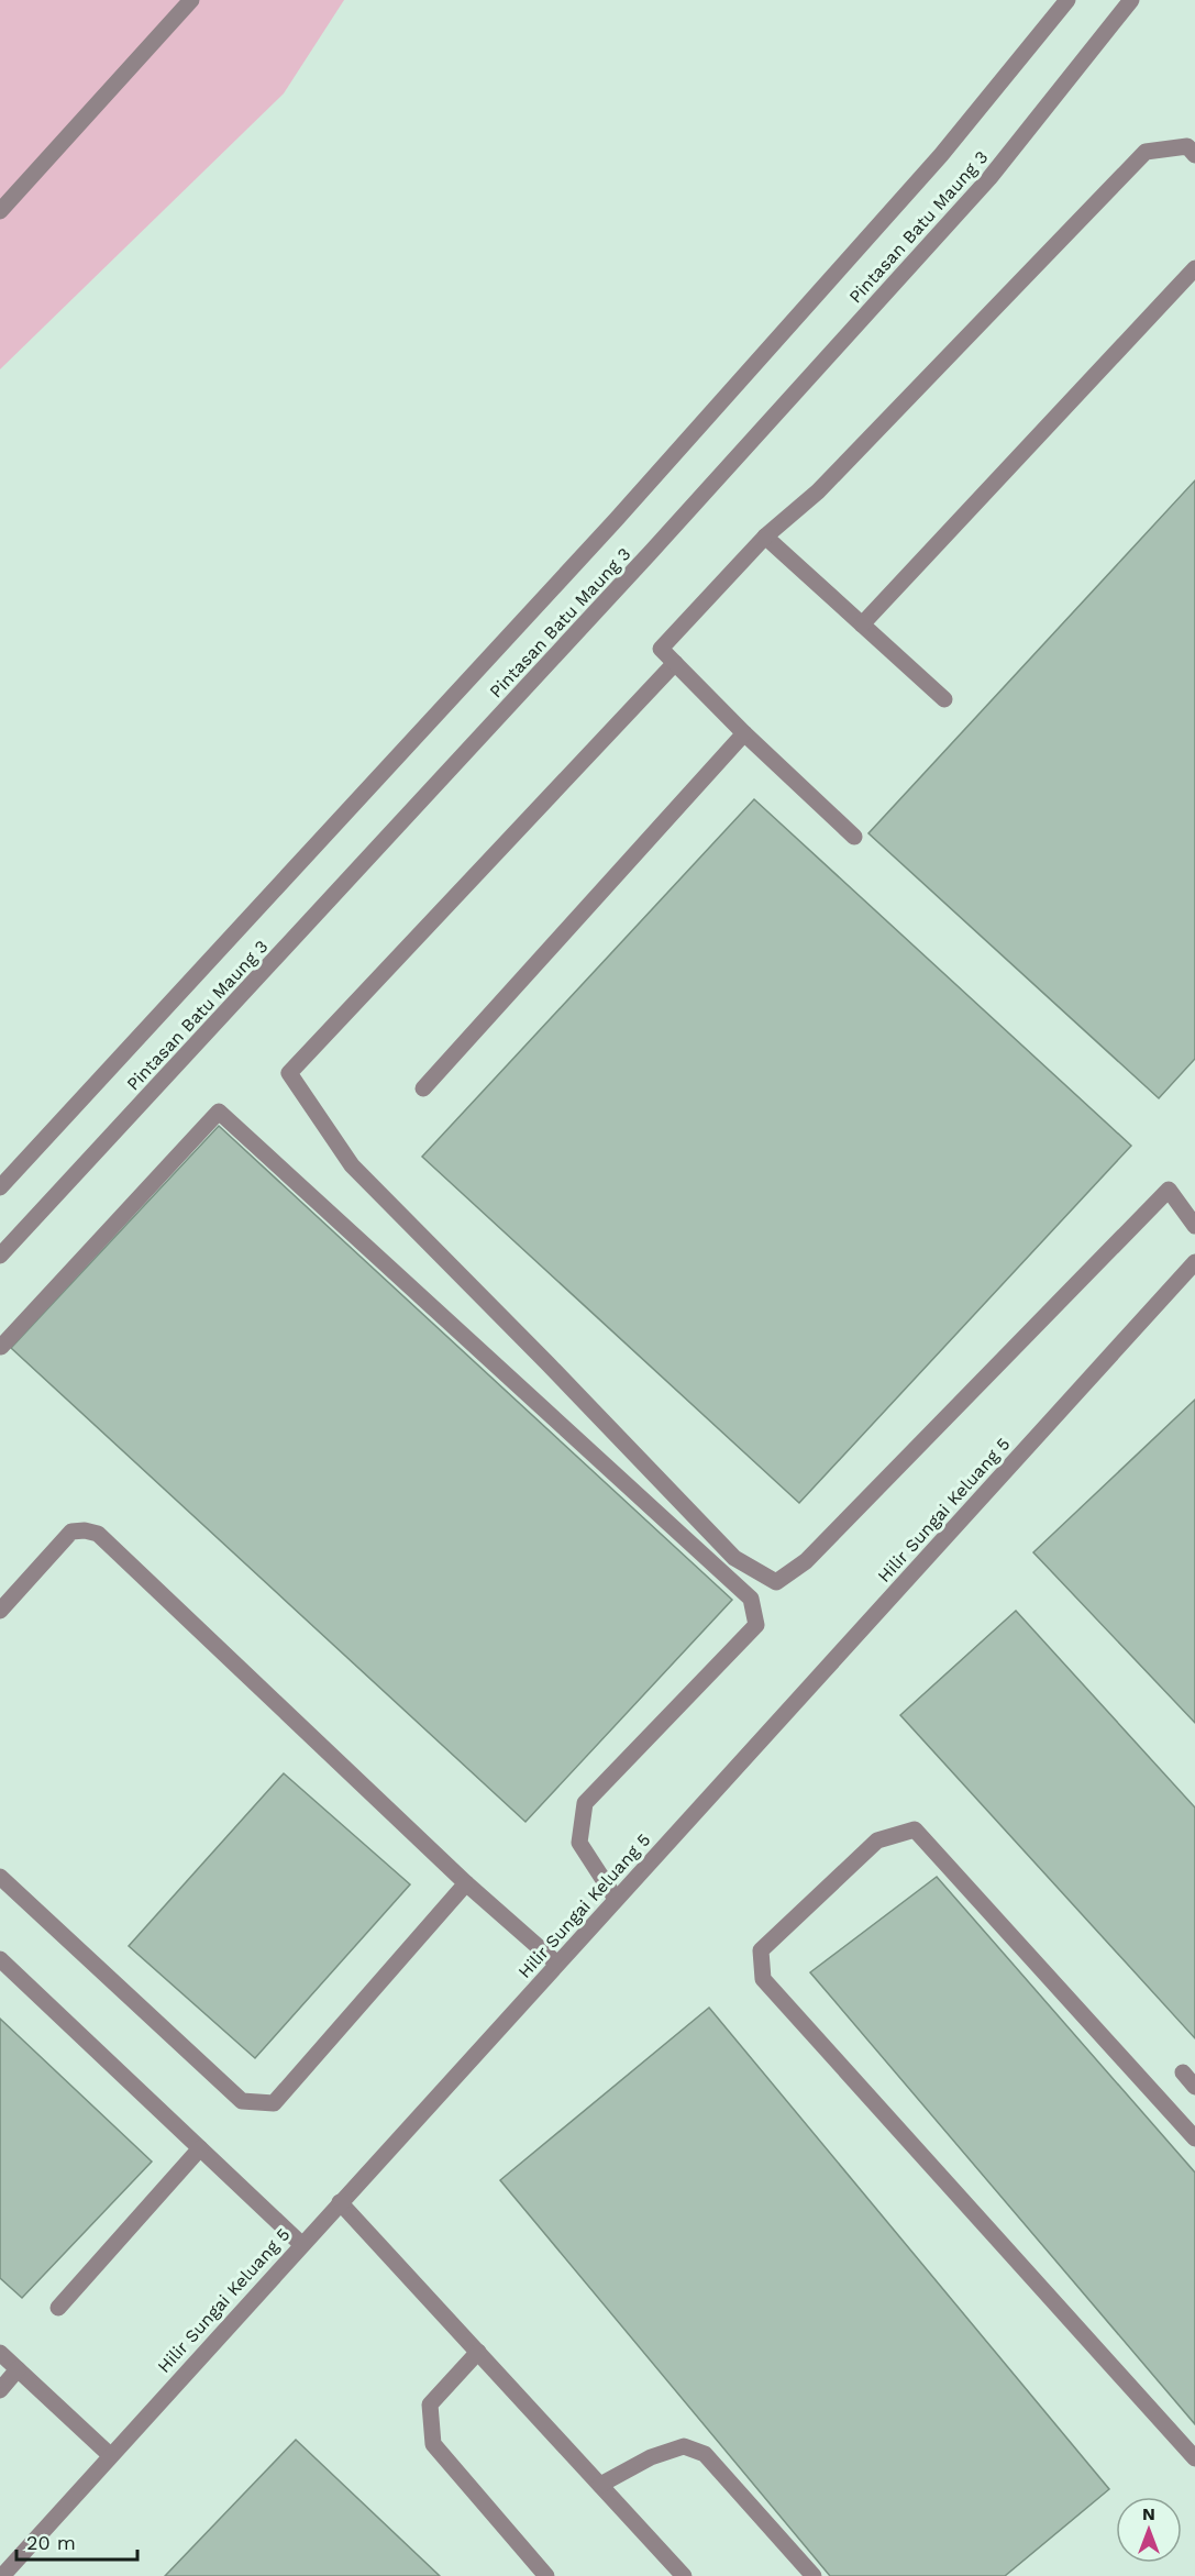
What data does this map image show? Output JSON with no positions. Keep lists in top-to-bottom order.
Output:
{
  "streets": {
    "street": ["Pintasan Batu Maung 3", "Hilir Sungai Keluang 5"]
  },
  "scale_bar": "20 m",
  "north": "top"
}
